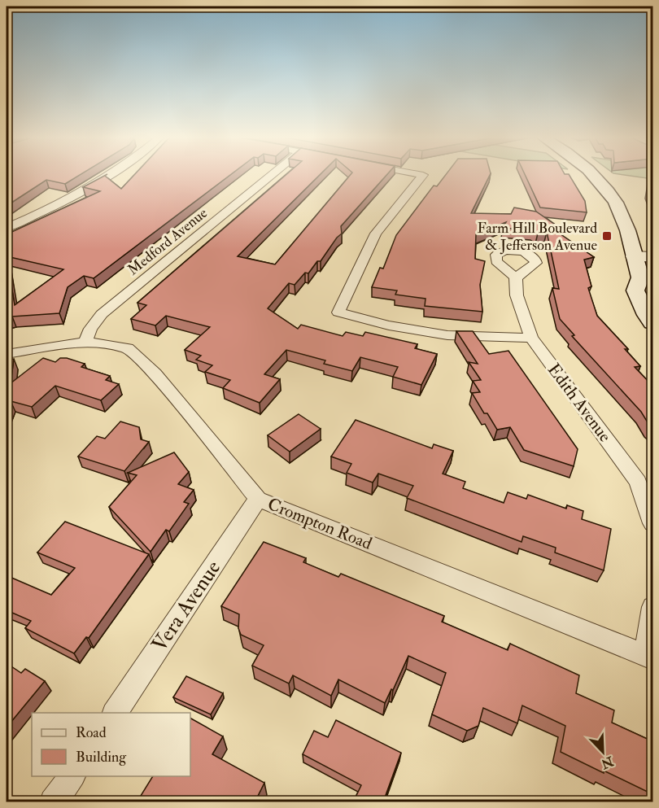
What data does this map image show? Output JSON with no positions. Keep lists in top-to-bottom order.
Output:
{
  "streets": {
    "street": [
      "Medford Avenue",
      "Edith Avenue",
      "Crompton Road",
      "Vera Avenue"
    ]
  },
  "crossings": [
    ["Medford Avenue", "Crompton Road"],
    ["Crompton Road", "Vera Avenue"]
  ],
  "places": {
    "transit": ["Farm Hill Boulevard & Jefferson Avenue"]
  },
  "legend": ["Road", "Building"],
  "north": "bottom right"
}
